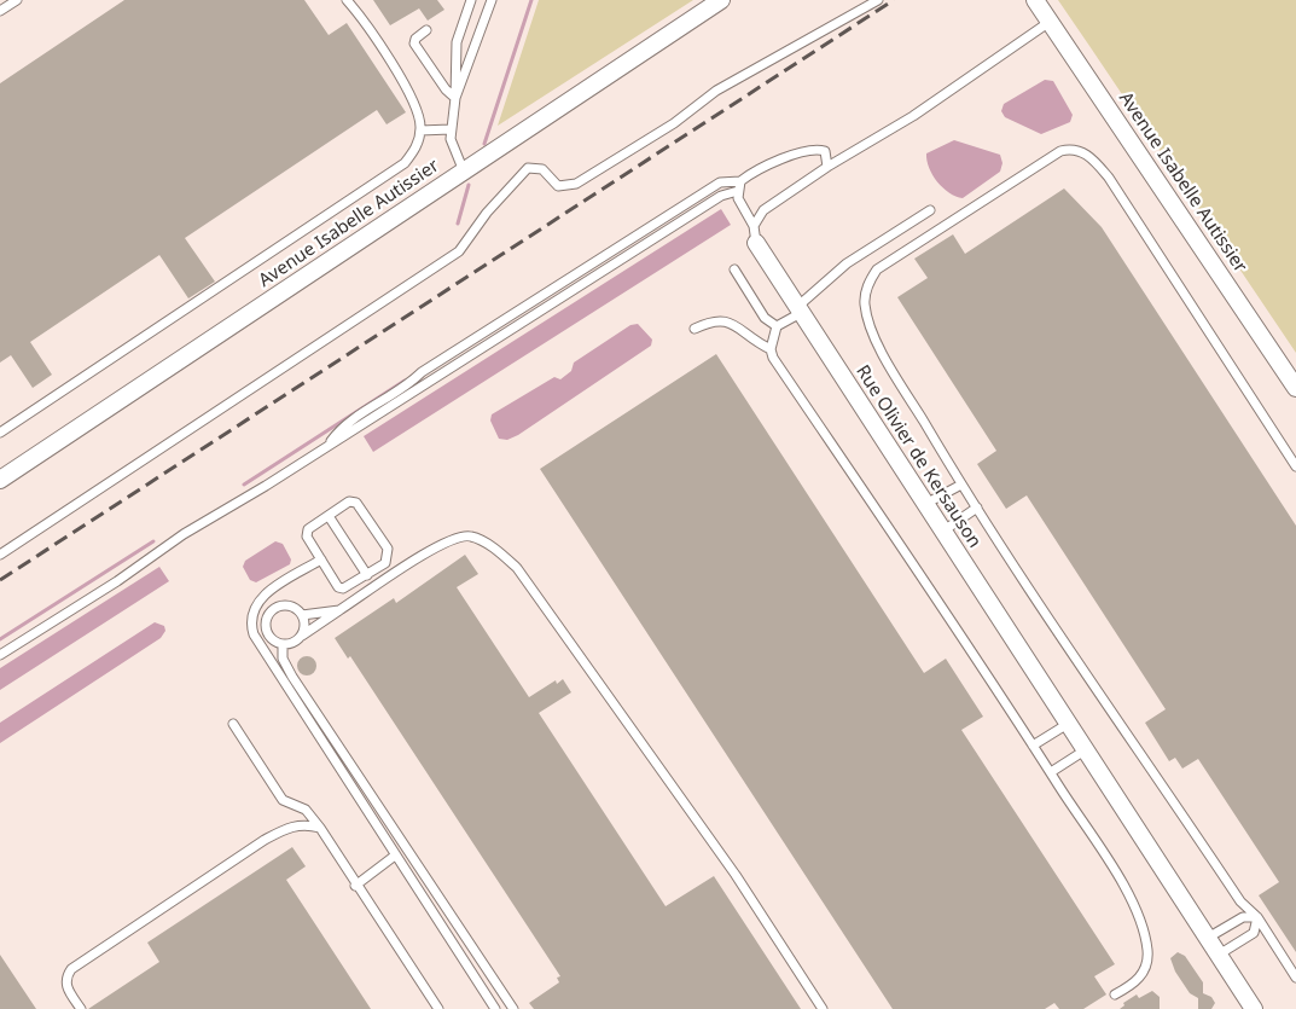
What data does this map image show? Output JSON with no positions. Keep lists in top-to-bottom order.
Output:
{
  "streets": {
    "street": ["Avenue Isabelle Autissier", "Rue Olivier de Kersauson"]
  }
}
